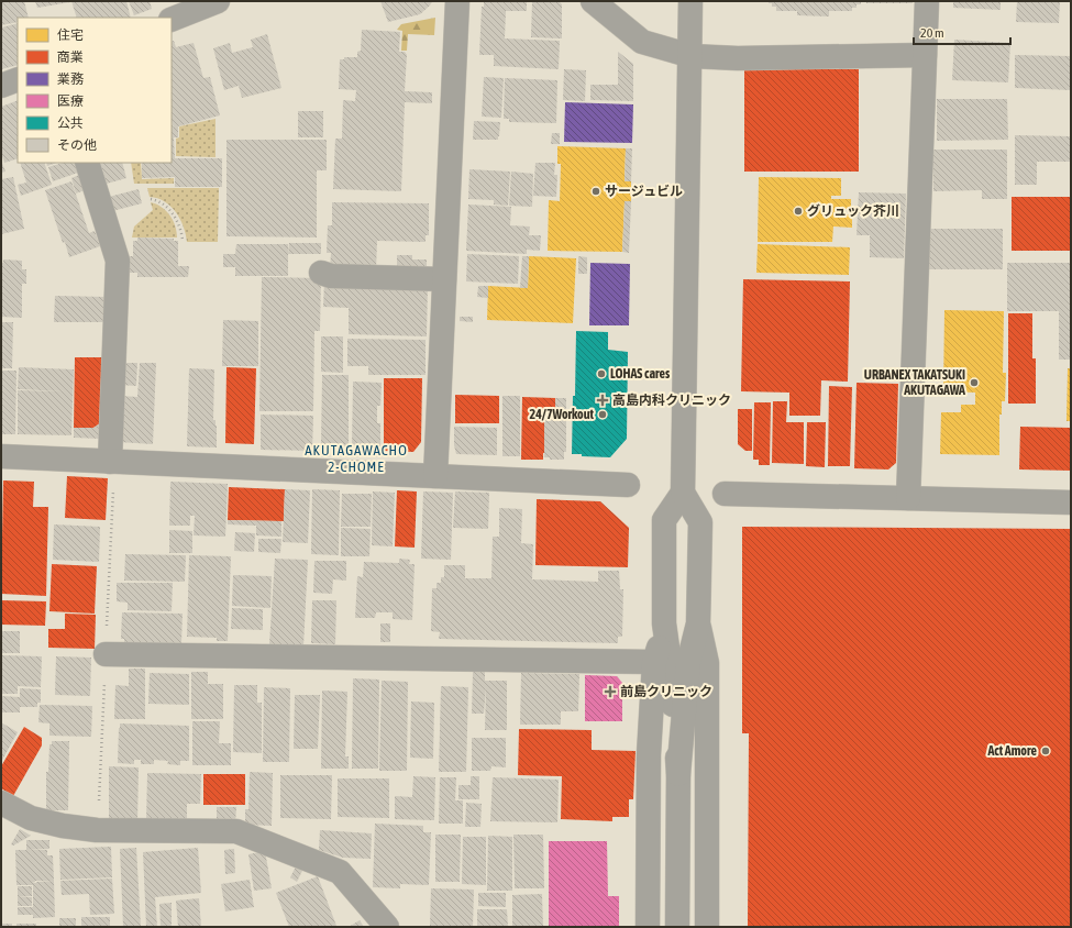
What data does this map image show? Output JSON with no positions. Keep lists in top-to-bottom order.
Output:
{
  "districts": ["AKUTAGAWACHO 2-CHOME"],
  "places": {
    "other": [
      "サージュビル",
      "グリュック芥川",
      "LOHAS cares",
      "URBANEX TAKATSUKI AKUTAGAWA",
      "24/7Workout",
      "Act Amore"
    ],
    "health": ["高島内科クリニック", "前島クリニック"]
  },
  "legend": [
    "住宅",
    "商業",
    "業務",
    "医療",
    "公共",
    "その他"
  ],
  "scale_bar": "20 m"
}
